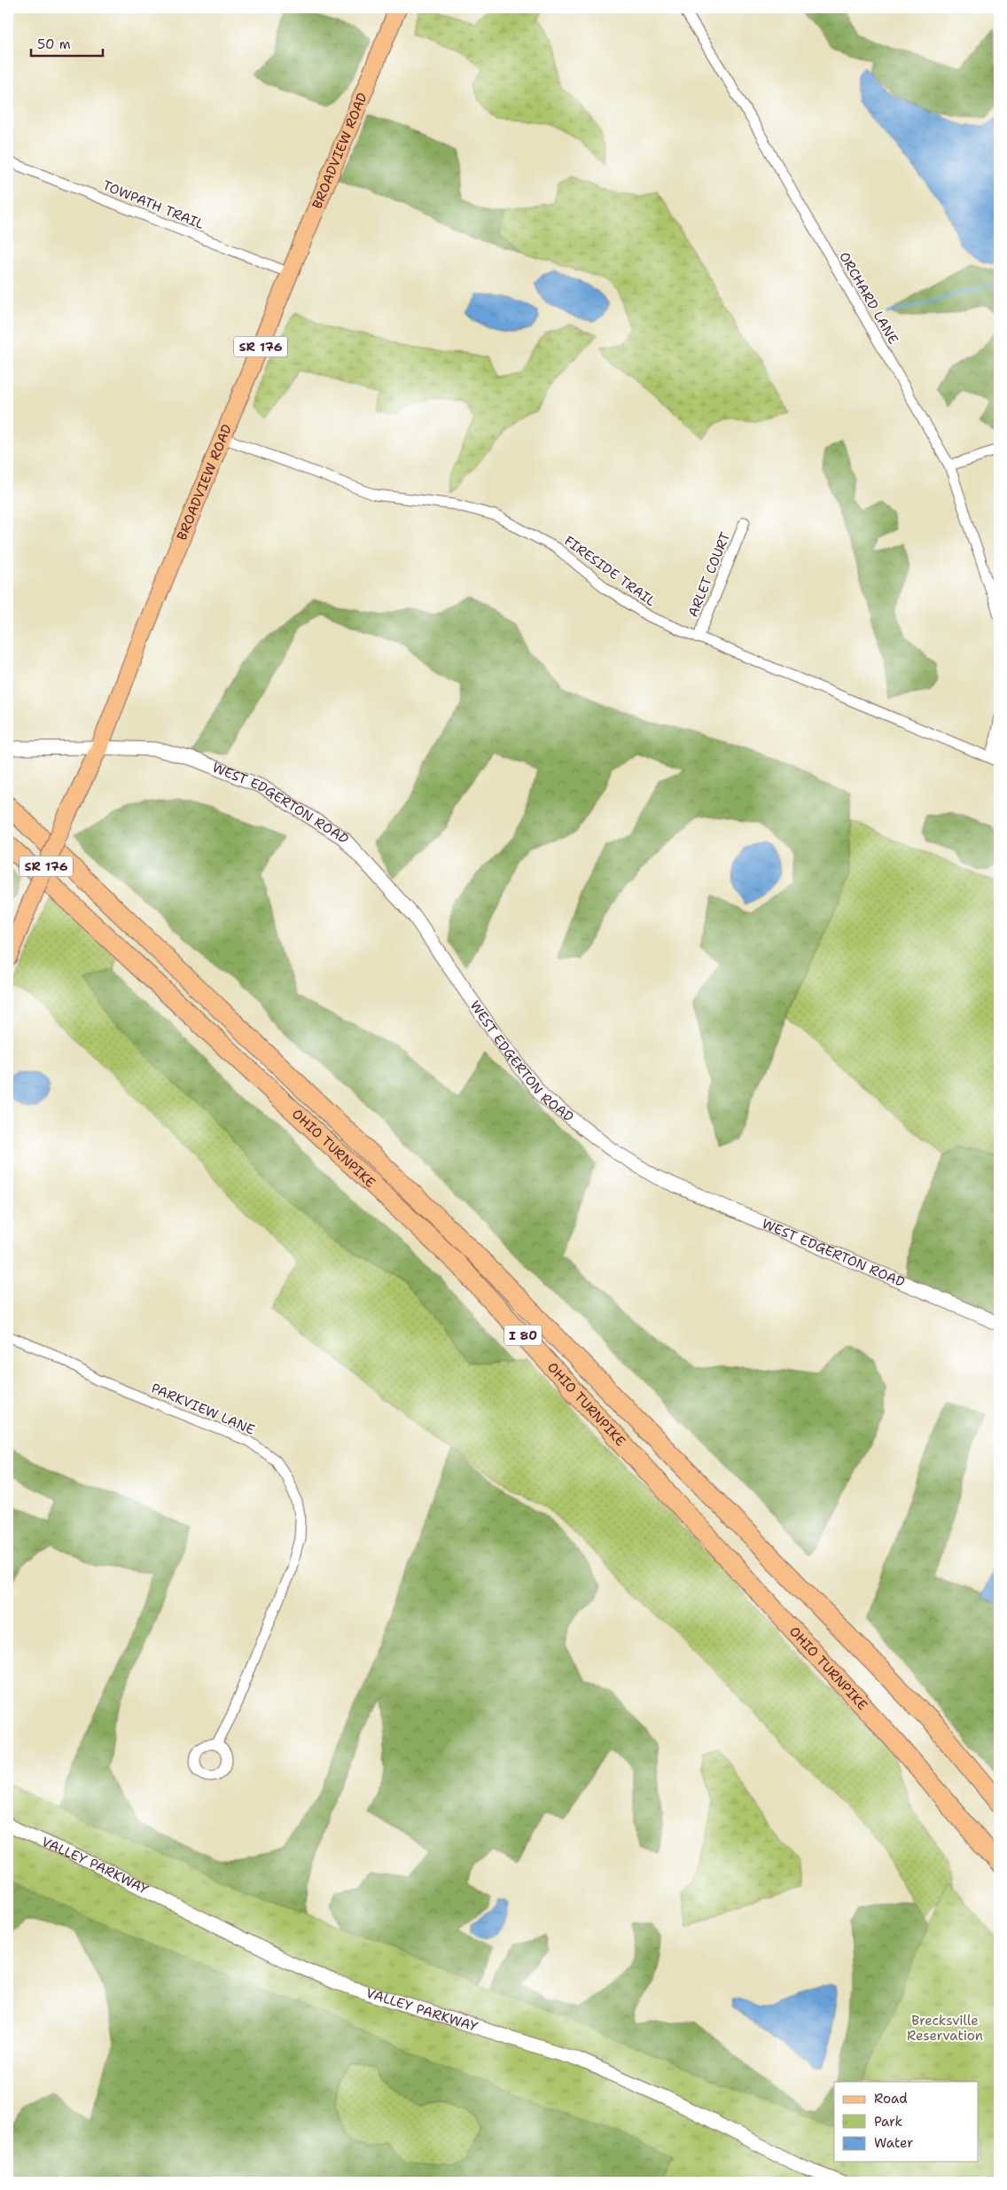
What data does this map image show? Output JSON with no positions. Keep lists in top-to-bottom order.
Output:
{
  "streets": {
    "highway": ["OHIO TURNPIKE", "I 80"],
    "main road": ["BROADVIEW ROAD", "SR 176"],
    "street": [
      "TOWPATH TRAIL",
      "ORCHARD LANE",
      "FIRESIDE TRAIL",
      "ARLET COURT",
      "WEST EDGERTON ROAD",
      "PARKVIEW LANE",
      "VALLEY PARKWAY"
    ]
  },
  "crossings": [
    ["BROADVIEW ROAD", "TOWPATH TRAIL"],
    ["BROADVIEW ROAD", "FIRESIDE TRAIL"],
    ["BROADVIEW ROAD", "WEST EDGERTON ROAD"],
    ["FIRESIDE TRAIL", "ARLET COURT"]
  ],
  "parks": ["Brecksville Reservation"],
  "legend": ["Road", "Park", "Water"],
  "scale_bar": "50 m"
}
